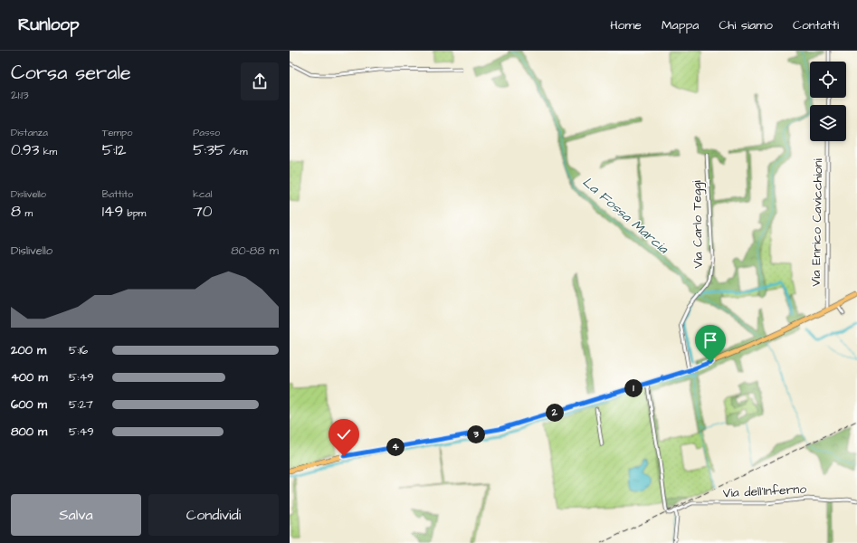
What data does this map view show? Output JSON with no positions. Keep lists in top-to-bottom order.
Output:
{
  "streets": {
    "street": ["Via Enrico Cavicchioni", "Via Carlo Teggi", "Via dell'Inferno"]
  },
  "water": ["La Fossa Marcia"],
  "page": {
    "header": "Runloop",
    "nav": [
      "Home",
      "Mappa",
      "Chi siamo",
      "Contatti"
    ],
    "heading": ["Corsa serale", "21:13"],
    "stats": [
      ["Distanza", "0.93 km"],
      ["Tempo", "5:12"],
      ["Passo", "5:35 /km"],
      ["Dislivello", "8 m"],
      ["Battito", "149 bpm"],
      ["kcal", "70"]
    ],
    "chart": ["Dislivello", "80–88 m"],
    "list": [
      {
        "name": "200 m",
        "note": "5:16"
      },
      {
        "name": "400 m",
        "note": "5:49"
      },
      {
        "name": "600 m",
        "note": "5:27"
      },
      {
        "name": "800 m",
        "note": "5:49"
      }
    ],
    "pins": [
      "1",
      "2",
      "3",
      "4"
    ],
    "buttons": ["Salva", "Condividi"]
  }
}
